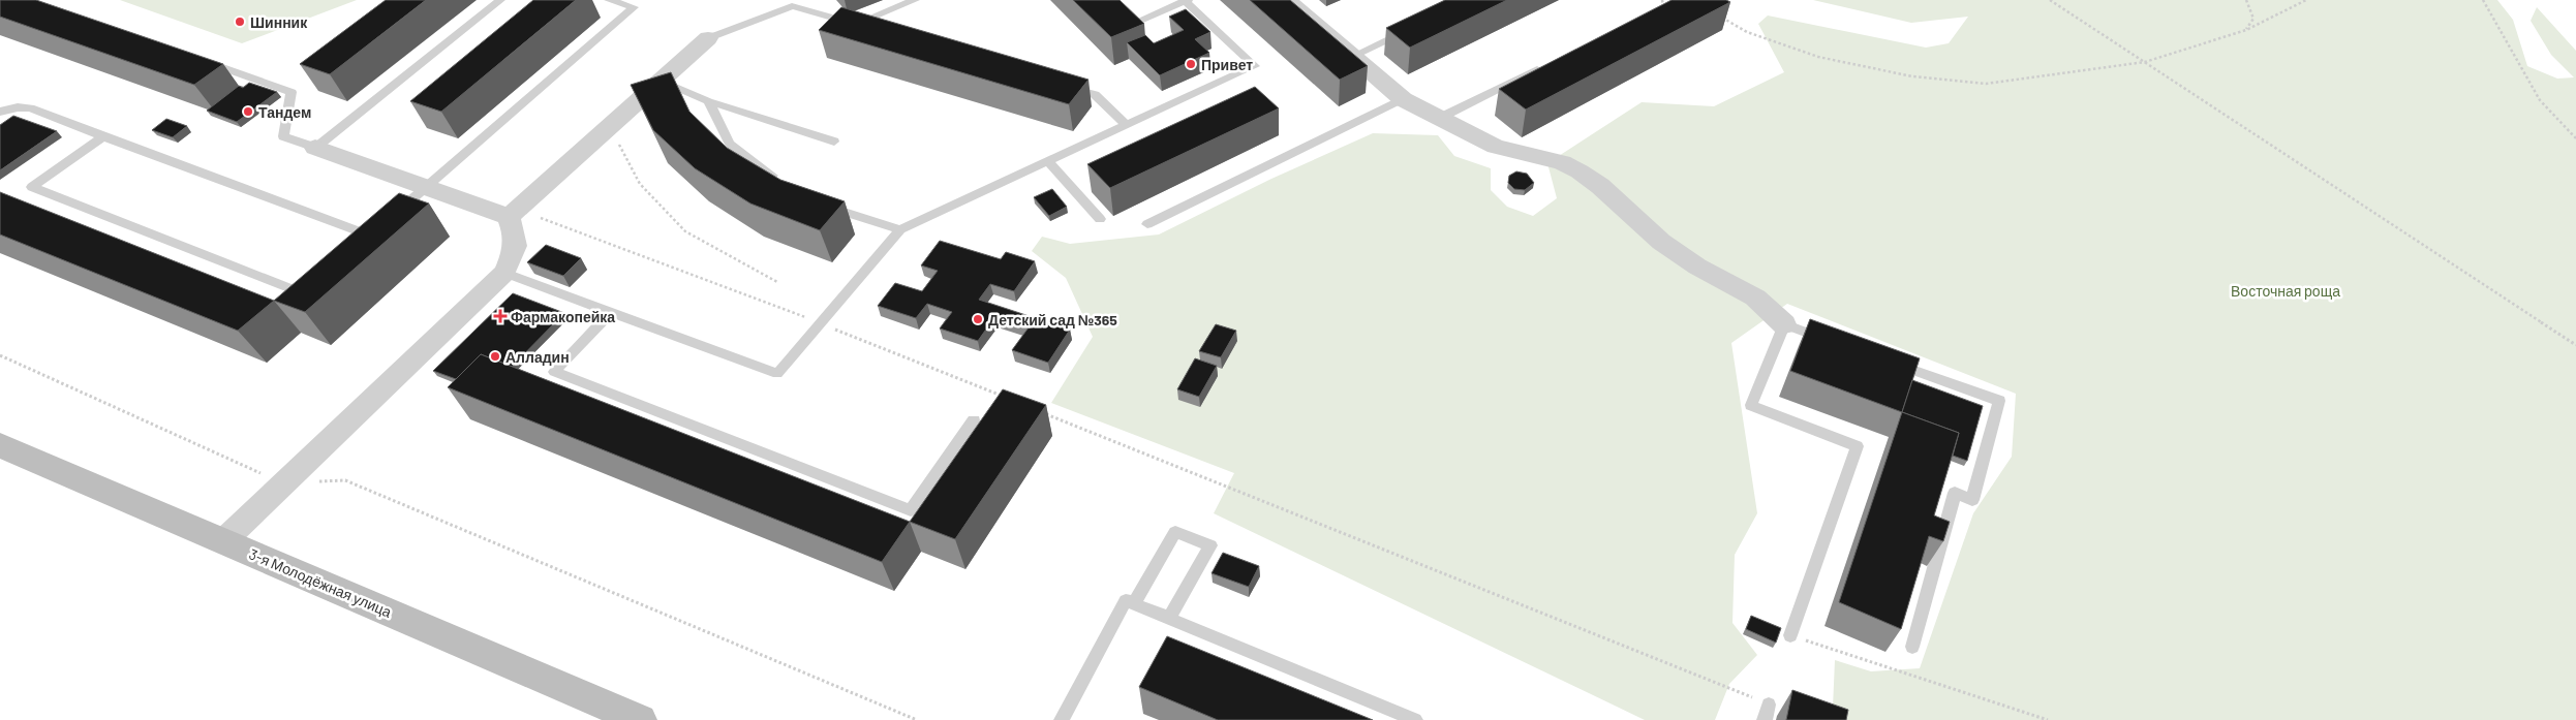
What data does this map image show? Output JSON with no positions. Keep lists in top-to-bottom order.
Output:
{
  "streets": {
    "main road": ["3-я Молодёжная улица"]
  },
  "parks": ["Восточная роща"],
  "places": {
    "other": [
      "Шинник",
      "Привет",
      "Тандем",
      "Детский сад №365",
      "Алладин"
    ],
    "health": ["Фармакопейка"]
  }
}
